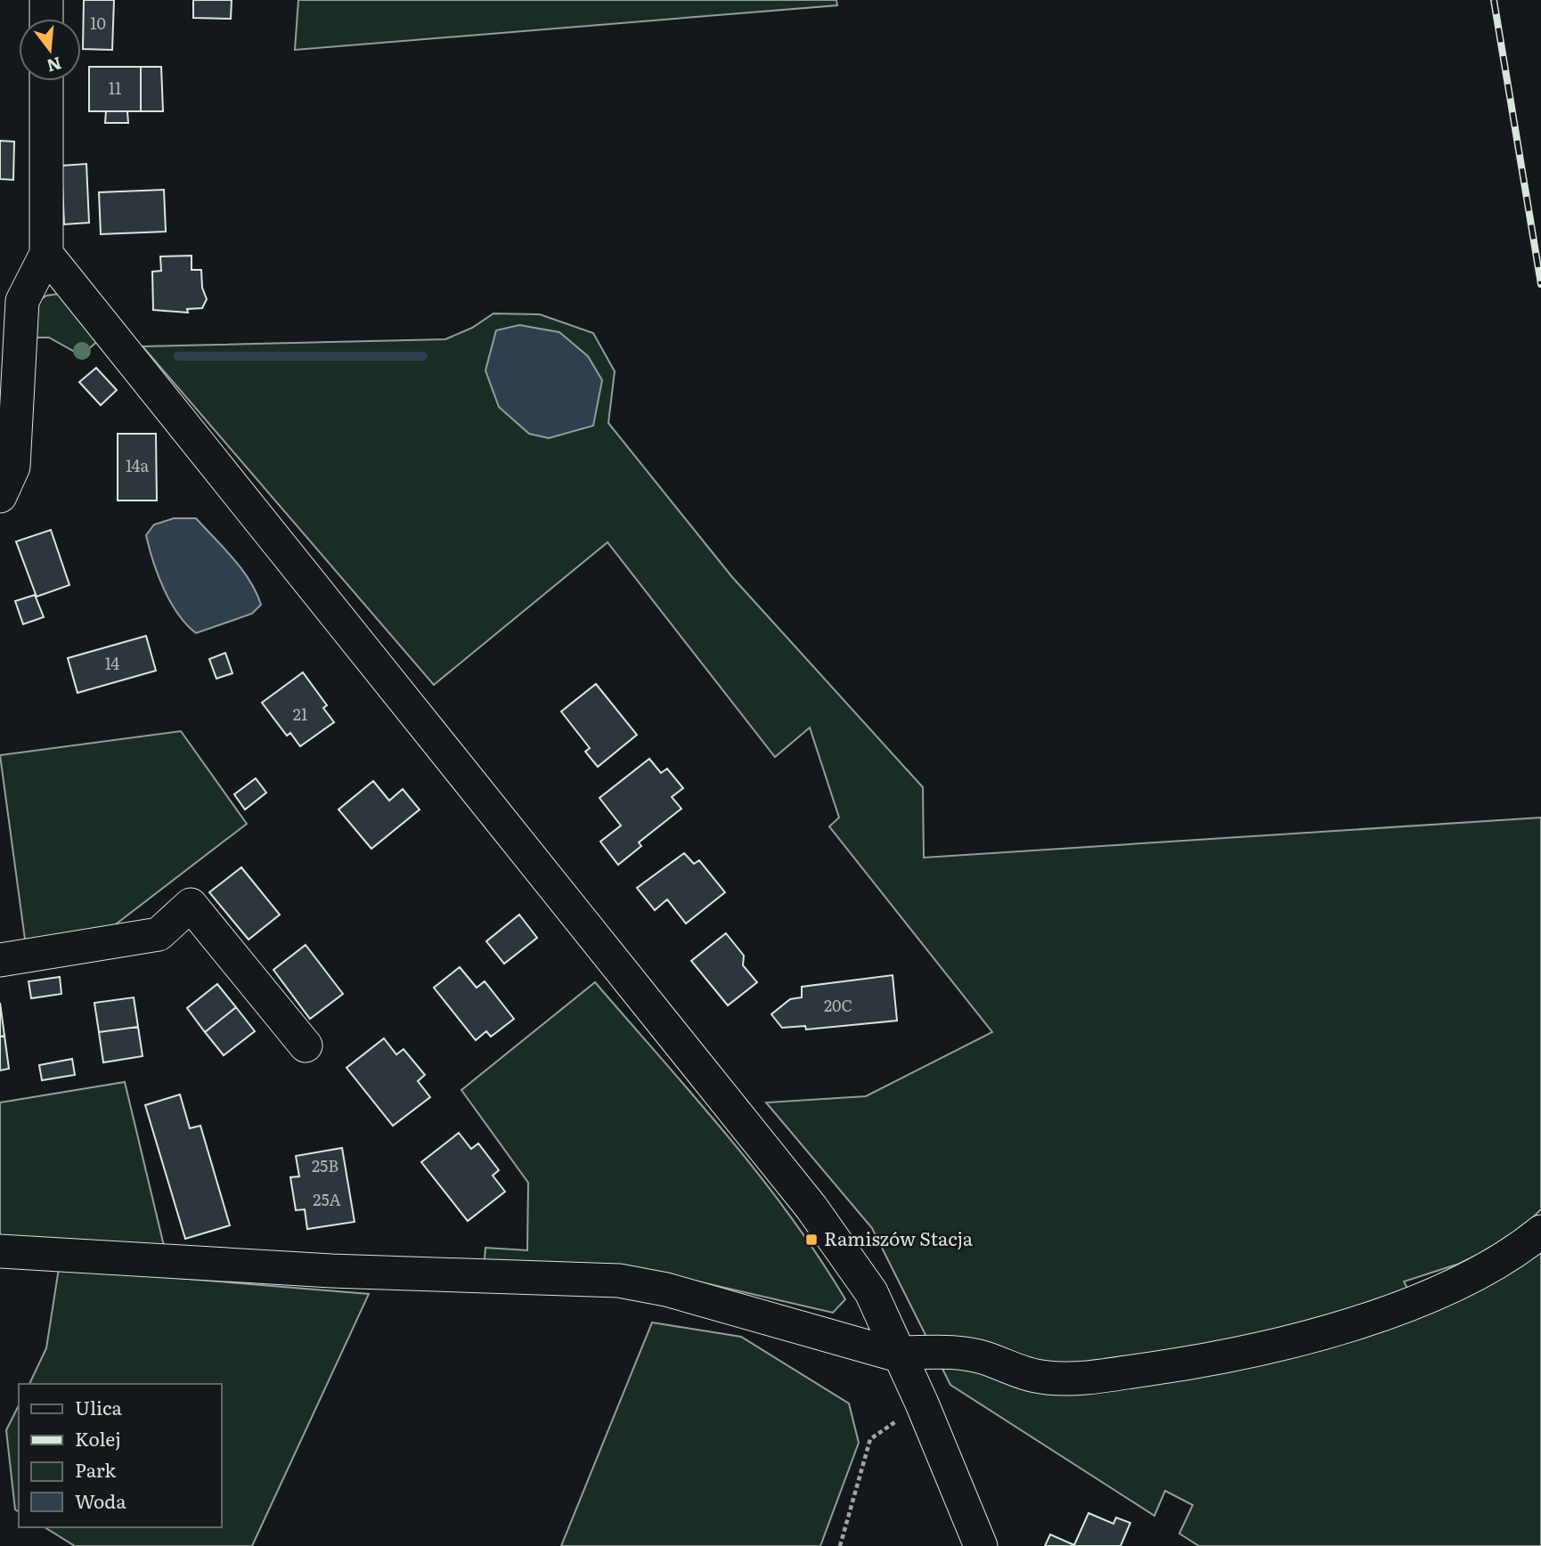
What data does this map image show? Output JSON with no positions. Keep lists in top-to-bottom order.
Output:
{
  "places": {
    "transit": ["Ramiszów Stacja"]
  },
  "house_numbers": [
    "10",
    "11",
    "14a",
    "14",
    "21",
    "20C",
    "25B",
    "25A"
  ],
  "legend": [
    "Ulica",
    "Kolej",
    "Park",
    "Woda"
  ],
  "north": "bottom"
}
